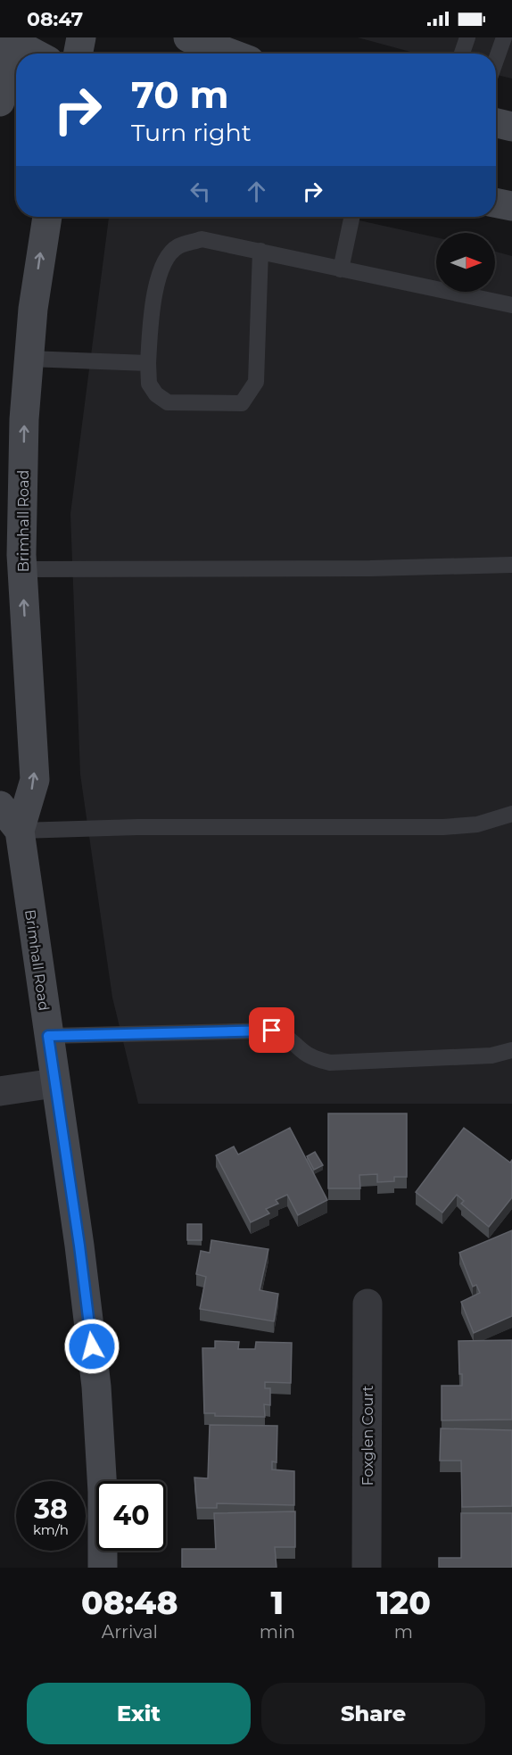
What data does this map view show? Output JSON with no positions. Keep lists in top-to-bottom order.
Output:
{
  "streets": {
    "street": ["Brimhall Road", "Foxglen Court"]
  },
  "one_way": ["Brimhall Road"],
  "north": "right",
  "page": {
    "status": "08:47",
    "turn": ["70 m", "Turn right"],
    "speed": "38 km/h",
    "limit": "40",
    "eta": [
      "08:48",
      "Arrival",
      "1",
      "min",
      "120",
      "m"
    ],
    "buttons": ["Exit", "Share"]
  }
}
